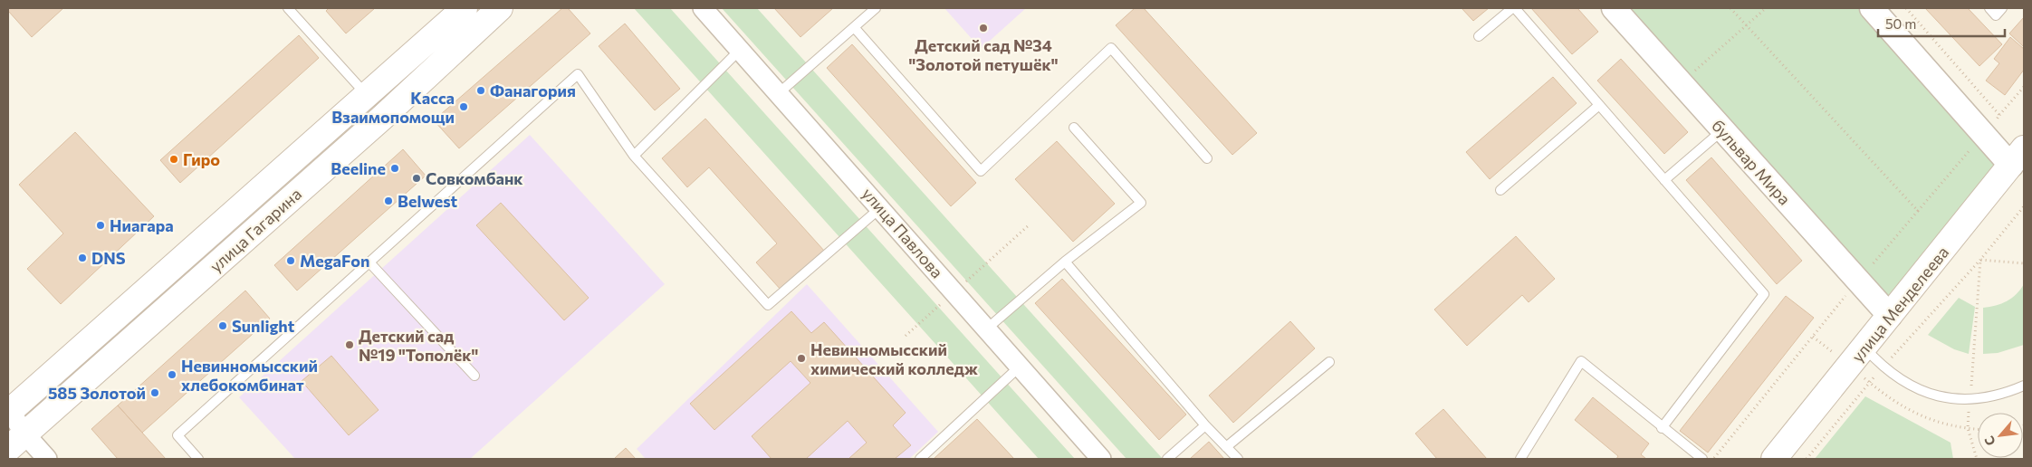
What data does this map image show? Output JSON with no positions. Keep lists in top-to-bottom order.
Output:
{
  "streets": {
    "main road": ["улица Гагарина", "улица Менделеева"],
    "street": ["бульвар Мира", "улица Павлова"]
  },
  "crossings": [
    ["бульвар Мира", "улица Менделеева"]
  ],
  "places": [
    "Детский сад №34 \"Золотой петушёк\"",
    "Фанагория",
    "Касса Взаимопомощи",
    "Гиро",
    "Beeline",
    "Совкомбанк",
    "Belwest",
    "Ниагара",
    "DNS",
    "MegaFon",
    "Sunlight",
    "Детский сад №19 \"Тополёк\"",
    "Невинномысский химический колледж",
    "Невинномысский хлебокомбинат",
    "585 Золотой"
  ],
  "scale_bar": "50 m",
  "north": "bottom left"
}
